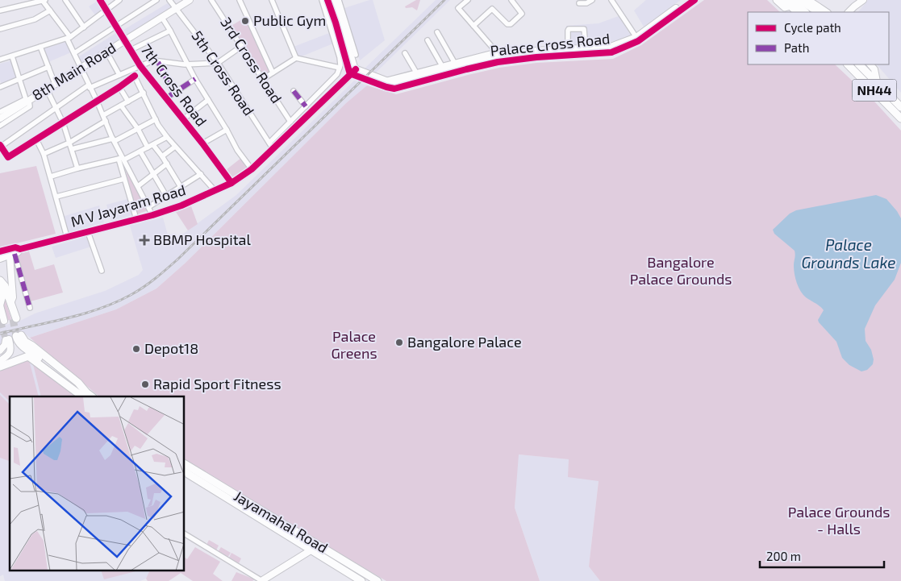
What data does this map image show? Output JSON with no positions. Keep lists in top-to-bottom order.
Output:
{
  "streets": {
    "main road": ["NH44", "Jayamahal Road"],
    "street": [
      "Palace Cross Road",
      "3rd Cross Road",
      "8th Main Road",
      "5th Cross Road",
      "7th Cross Road",
      "M V Jayaram Road"
    ]
  },
  "crossings": [
    ["8th Main Road", "5th Cross Road"],
    ["8th Main Road", "7th Cross Road"],
    ["5th Cross Road", "M V Jayaram Road"],
    ["7th Cross Road", "M V Jayaram Road"]
  ],
  "water": ["Palace Grounds Lake"],
  "parks": ["Bangalore Palace Grounds", "Palace Greens", "Palace Grounds - Halls"],
  "places": {
    "other": [
      "Public Gym",
      "Bangalore Palace",
      "Depot18",
      "Rapid Sport Fitness"
    ],
    "health": ["BBMP Hospital"]
  },
  "legend": ["Cycle path", "Path"],
  "scale_bar": "200 m"
}
